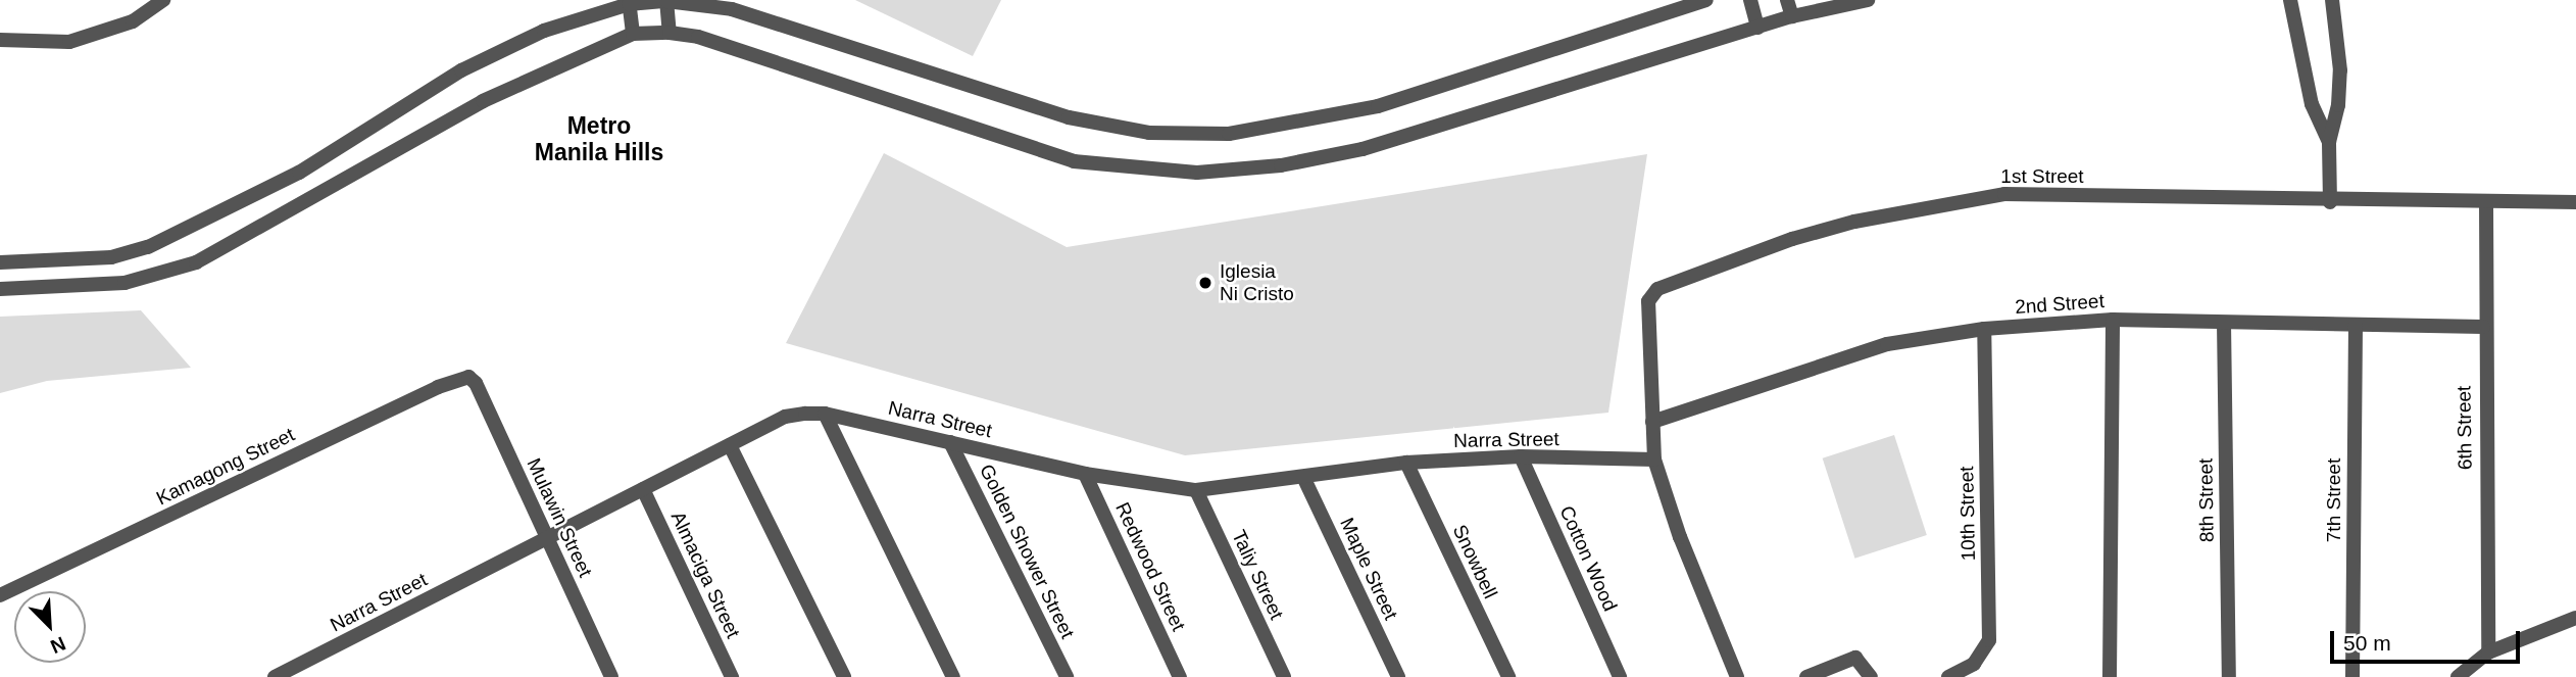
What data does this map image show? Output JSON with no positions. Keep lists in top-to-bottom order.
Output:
{
  "streets": {
    "street": [
      "1st Street",
      "2nd Street",
      "Narra Street",
      "6th Street",
      "Kamagong Street",
      "8th Street",
      "7th Street",
      "10th Street",
      "Mulawin Street",
      "Golden Shower Street",
      "Cotton Wood",
      "Snowbell",
      "Redwood Street",
      "Maple Street",
      "Almaciga Street",
      "Taliy Street"
    ]
  },
  "crossings": [
    ["1st Street", "2nd Street"],
    ["1st Street", "6th Street"],
    ["2nd Street", "6th Street"],
    ["2nd Street", "8th Street"],
    ["2nd Street", "7th Street"],
    ["2nd Street", "10th Street"],
    ["Narra Street", "Mulawin Street"],
    ["Narra Street", "Golden Shower Street"],
    ["Narra Street", "Cotton Wood"],
    ["Narra Street", "Snowbell"],
    ["Narra Street", "Redwood Street"],
    ["Narra Street", "Maple Street"],
    ["Narra Street", "Almaciga Street"],
    ["Narra Street", "Taliy Street"],
    ["Kamagong Street", "Mulawin Street"]
  ],
  "districts": ["Metro Manila Hills"],
  "places": ["Iglesia Ni Cristo"],
  "scale_bar": "50 m",
  "north": "bottom right"
}
